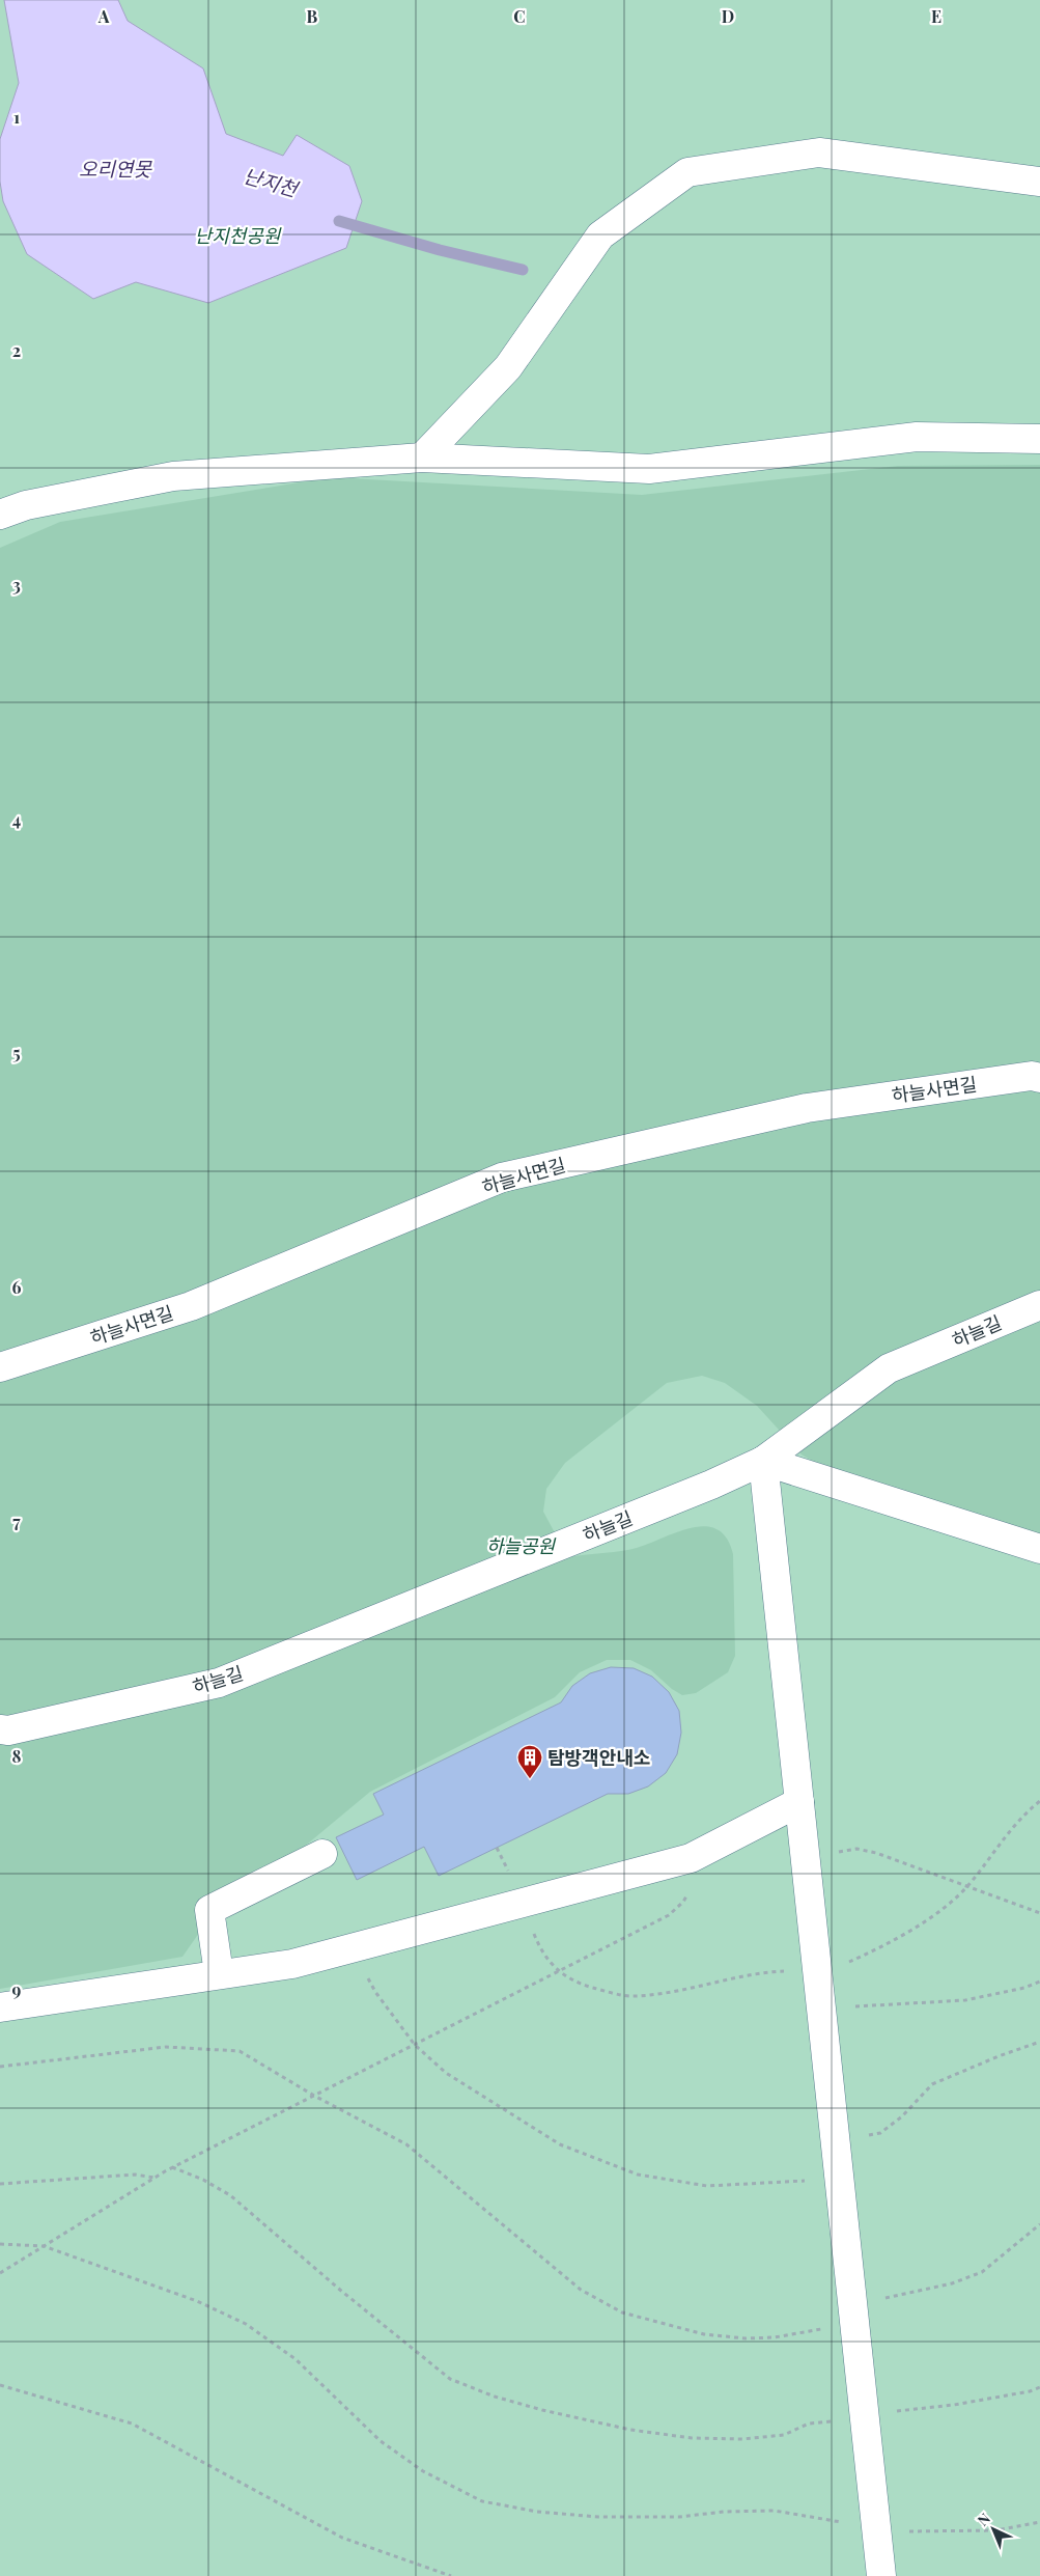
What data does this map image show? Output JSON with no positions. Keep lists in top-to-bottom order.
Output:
{
  "streets": {
    "street": ["하늘사면길", "하늘길"]
  },
  "water": ["오리연못", "난지천"],
  "parks": ["난지천공원", "하늘공원"],
  "places": {
    "building": ["탐방객안내소"]
  },
  "north": "top left",
  "grid": {
    "columns": [
      "A",
      "B",
      "C",
      "D",
      "E"
    ],
    "rows": [
      "1",
      "2",
      "3",
      "4",
      "5",
      "6",
      "7",
      "8",
      "9"
    ]
  }
}
